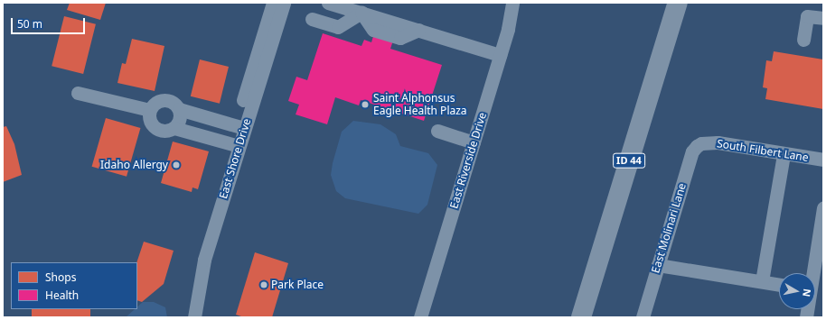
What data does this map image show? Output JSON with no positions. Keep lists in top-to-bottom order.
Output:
{
  "streets": {
    "highway": ["ID 44"],
    "street": [
      "South Filbert Lane",
      "East Shore Drive",
      "East Riverside Drive",
      "East Molinari Lane"
    ]
  },
  "crossings": [
    ["South Filbert Lane", "East Molinari Lane"]
  ],
  "places": ["Saint Alphonsus Eagle Health Plaza", "Idaho Allergy", "Park Place"],
  "legend": ["Shops", "Health"],
  "scale_bar": "50 m",
  "north": "right"
}
